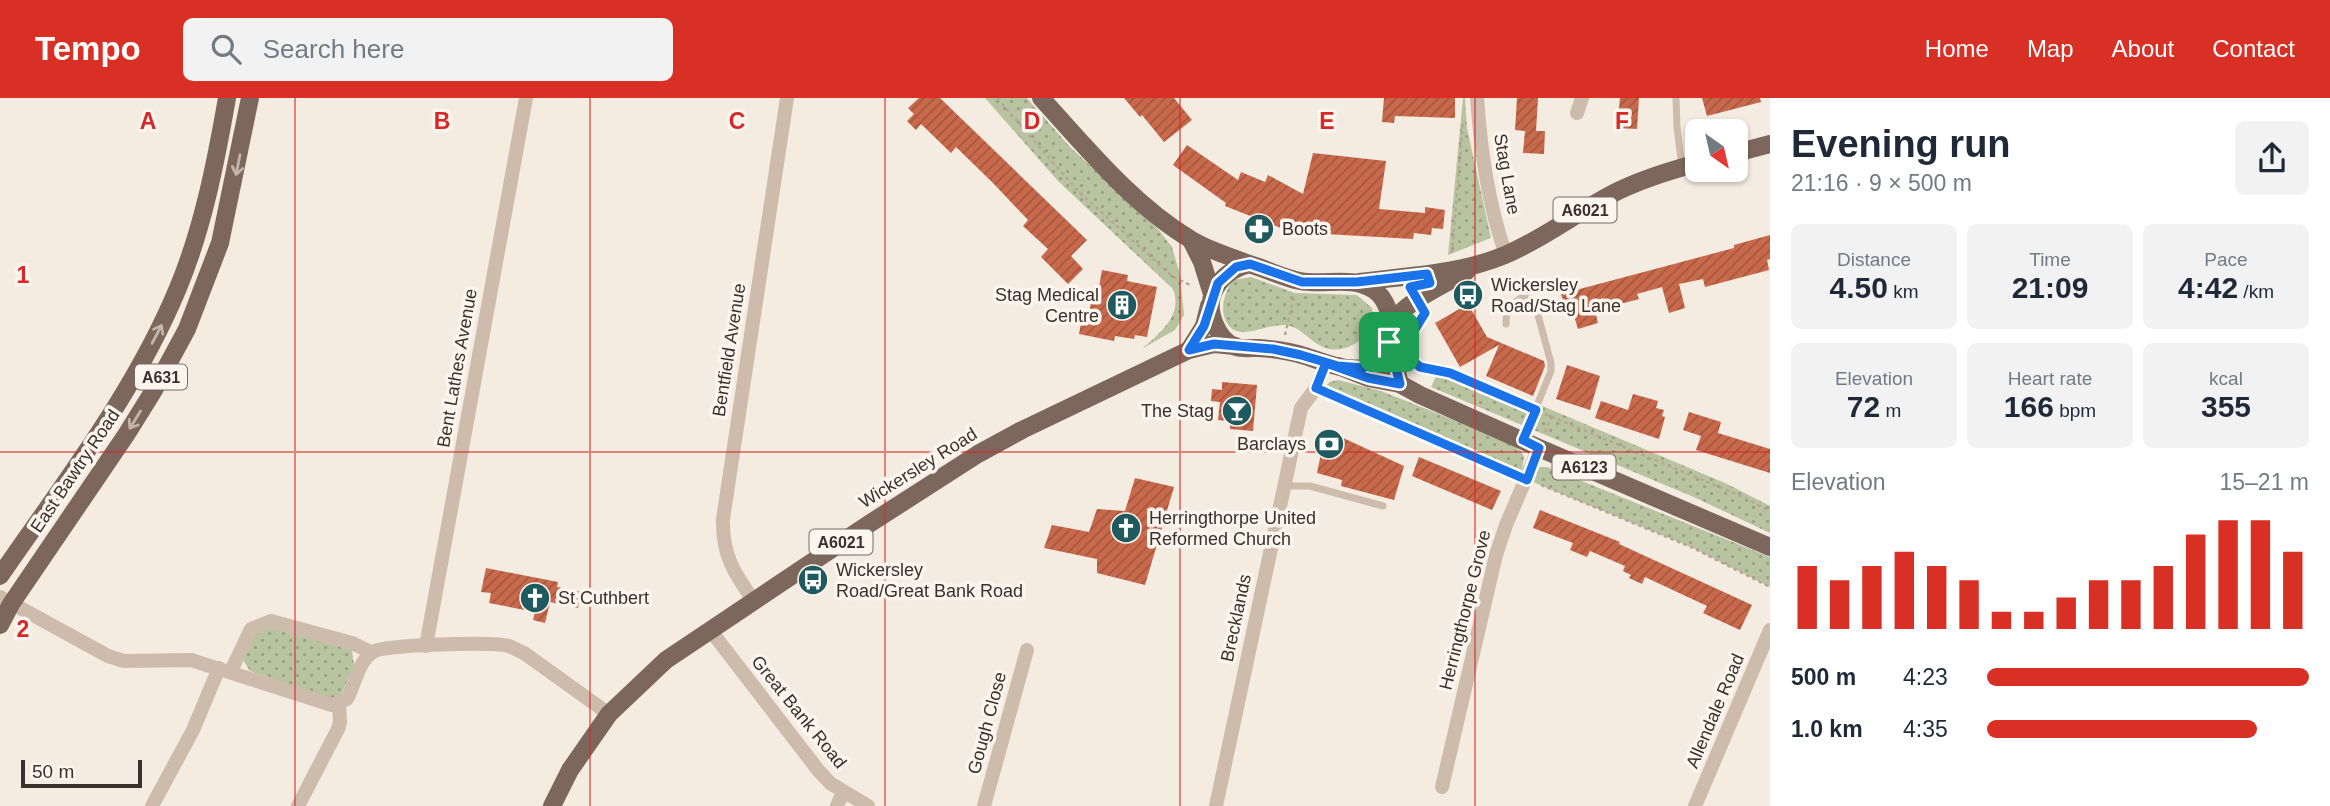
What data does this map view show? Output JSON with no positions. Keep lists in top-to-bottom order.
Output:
{
  "streets": {
    "main road": [
      "A6021",
      "A631",
      "A6123",
      "Wickersley Road",
      "East Bawtry Road"
    ],
    "street": [
      "Stag Lane",
      "Bentfield Avenue",
      "Bent Lathes Avenue",
      "Herringthorpe Grove",
      "Brecklands",
      "Allendale Road",
      "Great Bank Road",
      "Gough Close"
    ]
  },
  "crossings": [
    ["Stag Lane", "A6021"],
    ["A6021", "A6123"],
    ["A6021", "Wickersley Road"],
    ["A6021", "Brecklands"],
    ["Bentfield Avenue", "Wickersley Road"],
    ["A6123", "Herringthorpe Grove"],
    ["A6123", "Brecklands"],
    ["Wickersley Road", "Great Bank Road"]
  ],
  "places": {
    "pharmacy": ["Boots"],
    "bus stop": ["Wickersley Road/Stag Lane", "Wickersley Road/Great Bank Road"],
    "building": ["Stag Medical Centre"],
    "bar": ["The Stag"],
    "bank": ["Barclays"],
    "church": ["Herringthorpe United Reformed Church", "St Cuthbert"]
  },
  "scale_bar": "50 m",
  "north": "bottom right",
  "page": {
    "header": "Tempo",
    "search": "Search here",
    "nav": [
      "Home",
      "Map",
      "About",
      "Contact"
    ],
    "heading": ["Evening run", "21:16 · 9 × 500 m"],
    "stats": [
      ["Distance", "4.50 km"],
      ["Time", "21:09"],
      ["Pace", "4:42 /km"],
      ["Elevation", "72 m"],
      ["Heart rate", "166 bpm"],
      ["kcal", "355"]
    ],
    "chart": ["Elevation", "15–21 m"],
    "list": [
      {
        "name": "500 m",
        "note": "4:23"
      },
      {
        "name": "1.0 km",
        "note": "4:35"
      }
    ],
    "scale": "50 m"
  },
  "grid": {
    "columns": [
      "A",
      "B",
      "C",
      "D",
      "E",
      "F"
    ],
    "rows": ["1", "2"]
  }
}
